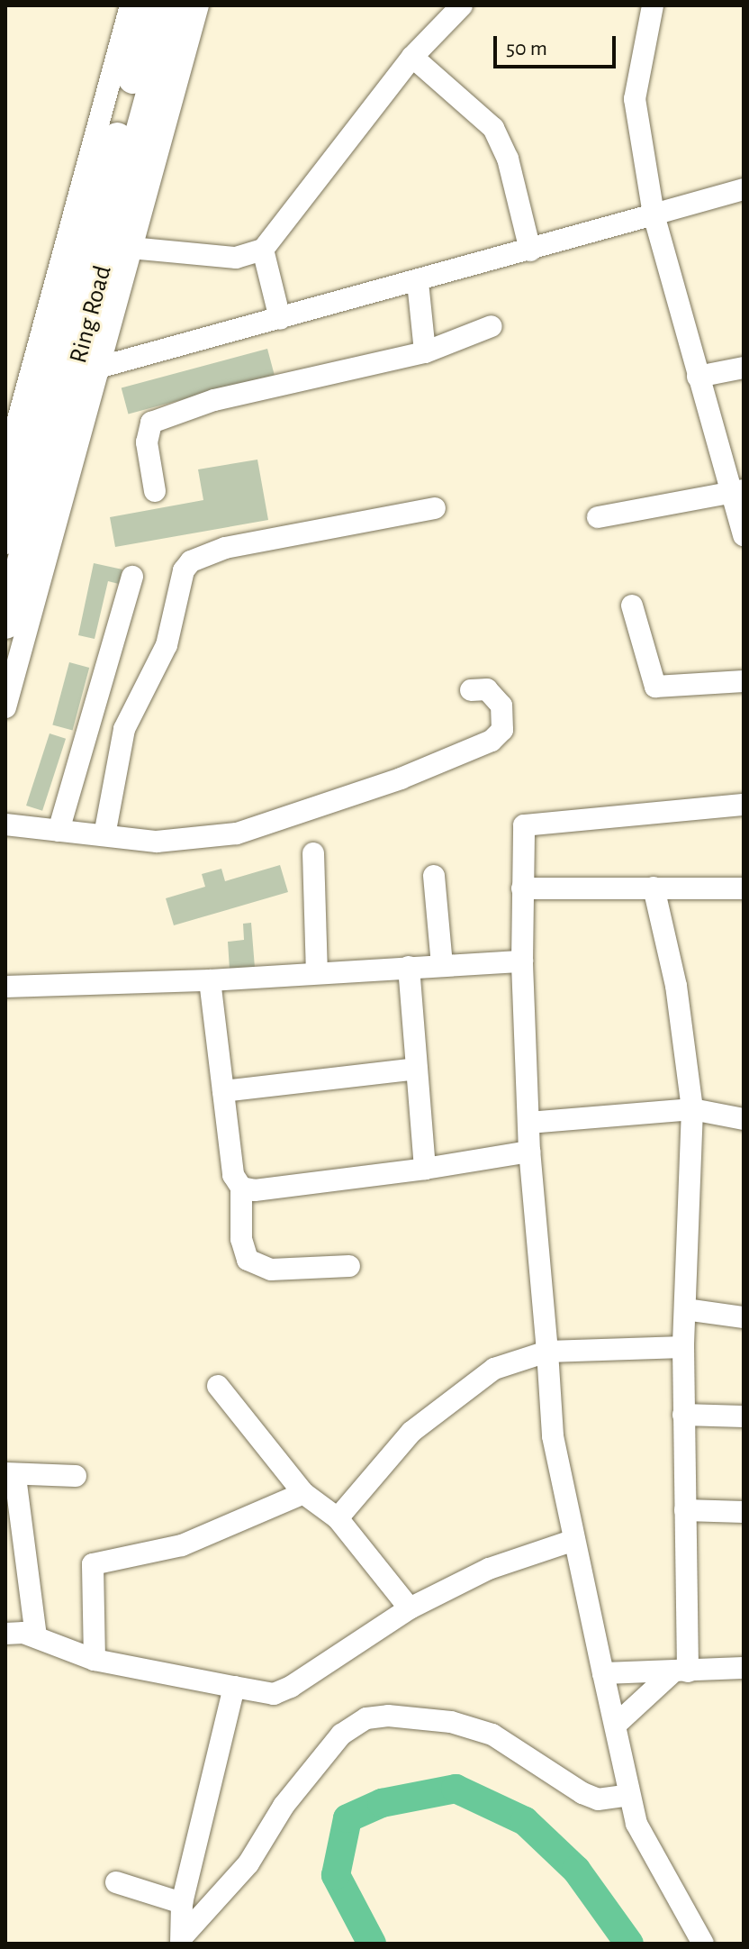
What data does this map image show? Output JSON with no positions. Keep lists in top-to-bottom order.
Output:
{
  "streets": {
    "highway": ["Ring Road"]
  },
  "scale_bar": "50 m"
}
